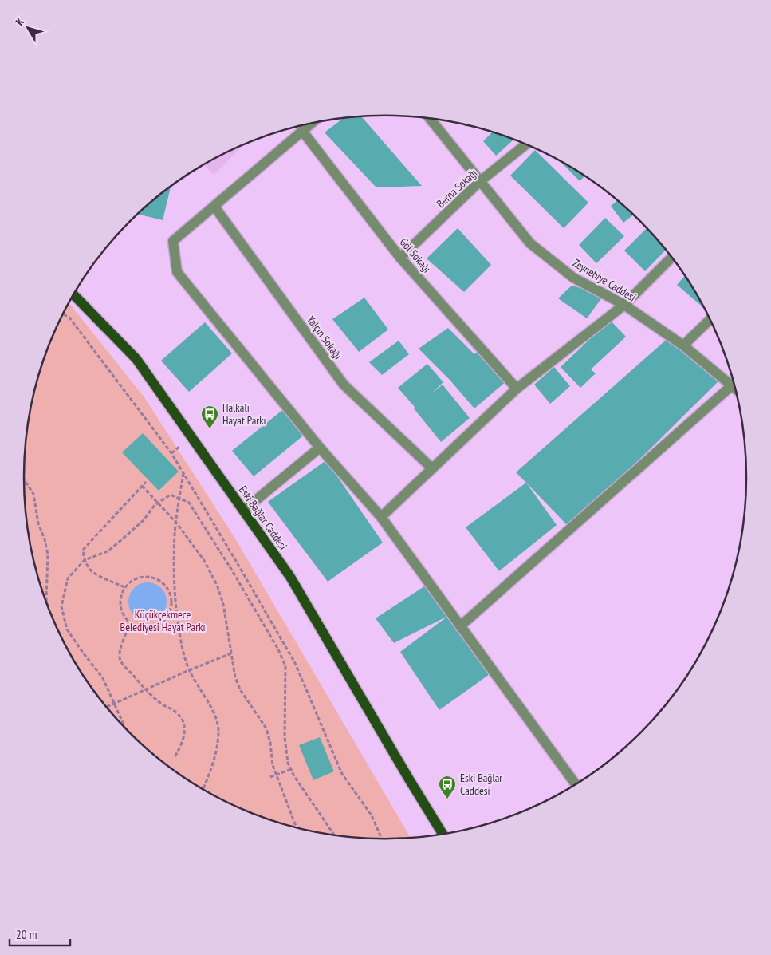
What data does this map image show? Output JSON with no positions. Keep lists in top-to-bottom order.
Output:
{
  "streets": {
    "main road": ["Eski Bağlar Caddesi"],
    "street": [
      "Berna Sokağı",
      "Göl Sokağı",
      "Zeynebiye Caddesi",
      "Yalçın Sokağı"
    ]
  },
  "crossings": [
    ["Berna Sokağı", "Göl Sokağı"],
    ["Berna Sokağı", "Zeynebiye Caddesi"]
  ],
  "parks": ["Küçükçekmece Belediyesi Hayat Parkı"],
  "places": {
    "bus stop": ["Halkalı Hayat Parkı", "Eski Bağlar Caddesi"]
  },
  "scale_bar": "20 m",
  "north": "top left"
}
